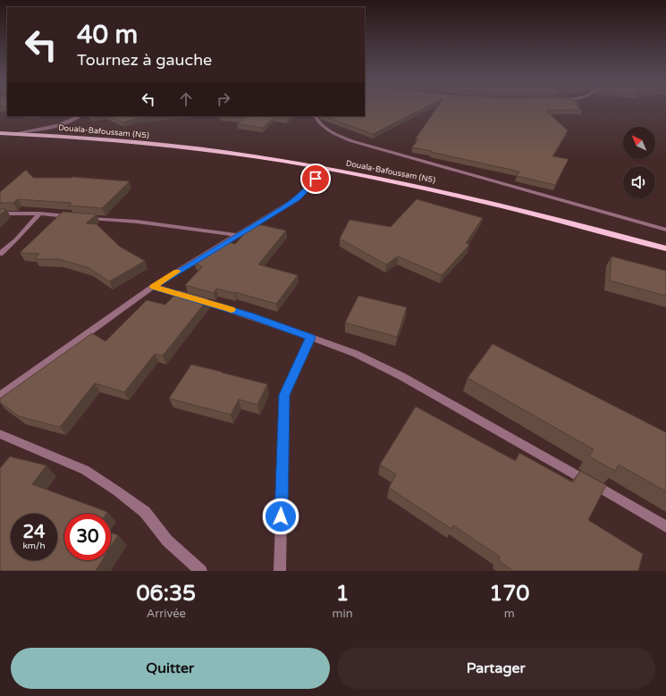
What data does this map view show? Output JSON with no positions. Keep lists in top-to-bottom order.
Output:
{
  "streets": {
    "highway": ["Douala-Bafoussam (N5)"]
  },
  "north": "top left",
  "page": {
    "turn": ["40 m", "Tournez à gauche"],
    "speed": "24 km/h",
    "limit": "30",
    "eta": [
      "06:35",
      "Arrivée",
      "1",
      "min",
      "170",
      "m"
    ],
    "buttons": ["Quitter", "Partager"]
  }
}
